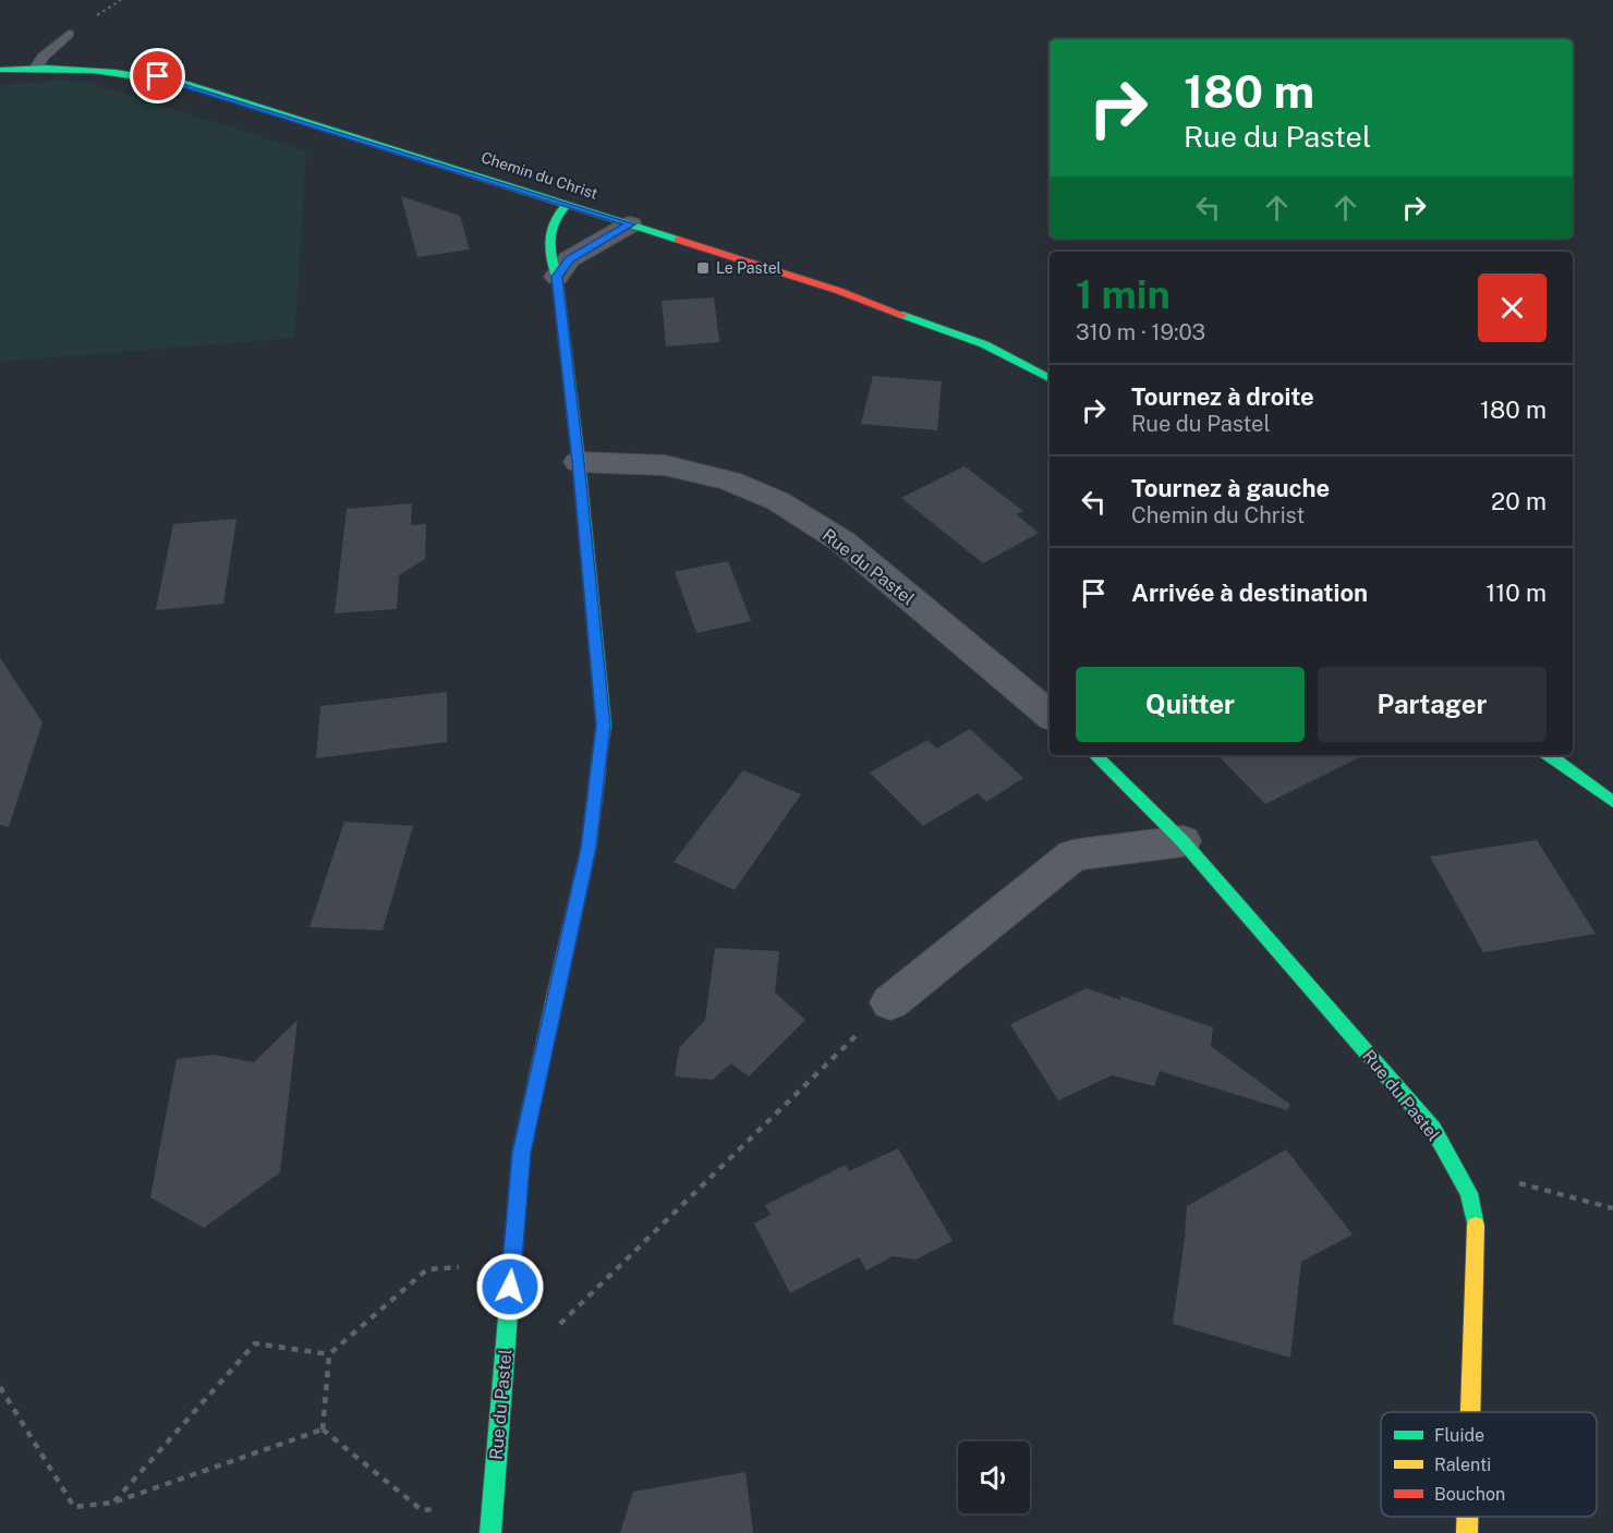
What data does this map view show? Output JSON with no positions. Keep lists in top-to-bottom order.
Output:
{
  "streets": {
    "street": ["Chemin du Christ", "Rue du Pastel"]
  },
  "crossings": [
    ["Chemin du Christ", "Rue du Pastel"]
  ],
  "places": {
    "transit": ["Le Pastel"]
  },
  "legend": ["Fluide", "Ralenti", "Bouchon"],
  "page": {
    "turn": ["180 m", "Rue du Pastel"],
    "heading": ["1 min", "310 m · 19:03"],
    "list": [
      {
        "name": "Tournez à droite",
        "note": "Rue du Pastel",
        "value": "180 m"
      },
      {
        "name": "Tournez à gauche",
        "note": "Chemin du Christ",
        "value": "20 m"
      },
      {
        "name": "Arrivée à destination",
        "value": "110 m"
      }
    ],
    "buttons": ["Quitter", "Partager"]
  }
}
